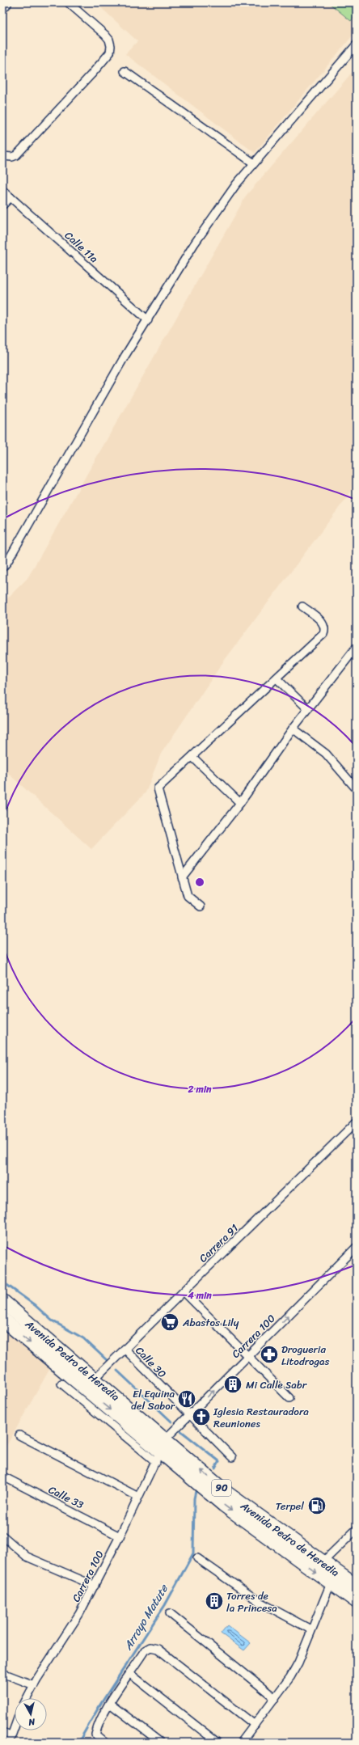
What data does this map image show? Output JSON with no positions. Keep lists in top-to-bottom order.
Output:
{
  "streets": {
    "highway": ["Avenida Pedro de Heredia", "90"],
    "street": [
      "Calle 11a",
      "Carrera 91",
      "Carrera 100",
      "Calle 30",
      "Calle 33"
    ]
  },
  "crossings": [
    ["Carrera 91", "Avenida Pedro de Heredia"],
    ["Carrera 91", "Calle 30"],
    ["Carrera 100", "Avenida Pedro de Heredia"],
    ["Carrera 100", "Calle 30"],
    ["Carrera 100", "Calle 33"]
  ],
  "one_way": ["Carrera 100"],
  "water": ["Arroyo Matute"],
  "places": {
    "supermarket": ["Abastos Lily"],
    "pharmacy": ["Drogueria Litodrogas"],
    "building": ["Mi Calle Sabr", "Torres de la Princesa"],
    "restaurant": ["El Equina del Sabor"],
    "church": ["Iglesia Restauradora Reuniones"],
    "fuel station": ["Terpel"]
  },
  "north": "bottom",
  "rings": ["2 min", "4 min"]
}
